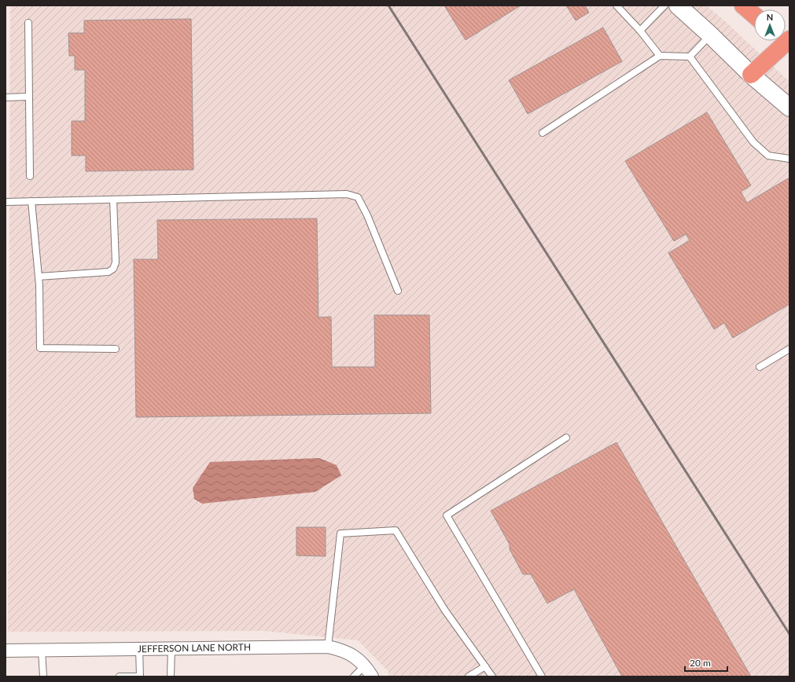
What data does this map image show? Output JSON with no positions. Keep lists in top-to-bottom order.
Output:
{
  "streets": {
    "street": ["JEFFERSON LANE NORTH"]
  },
  "scale_bar": "20 m",
  "north": "top"
}
